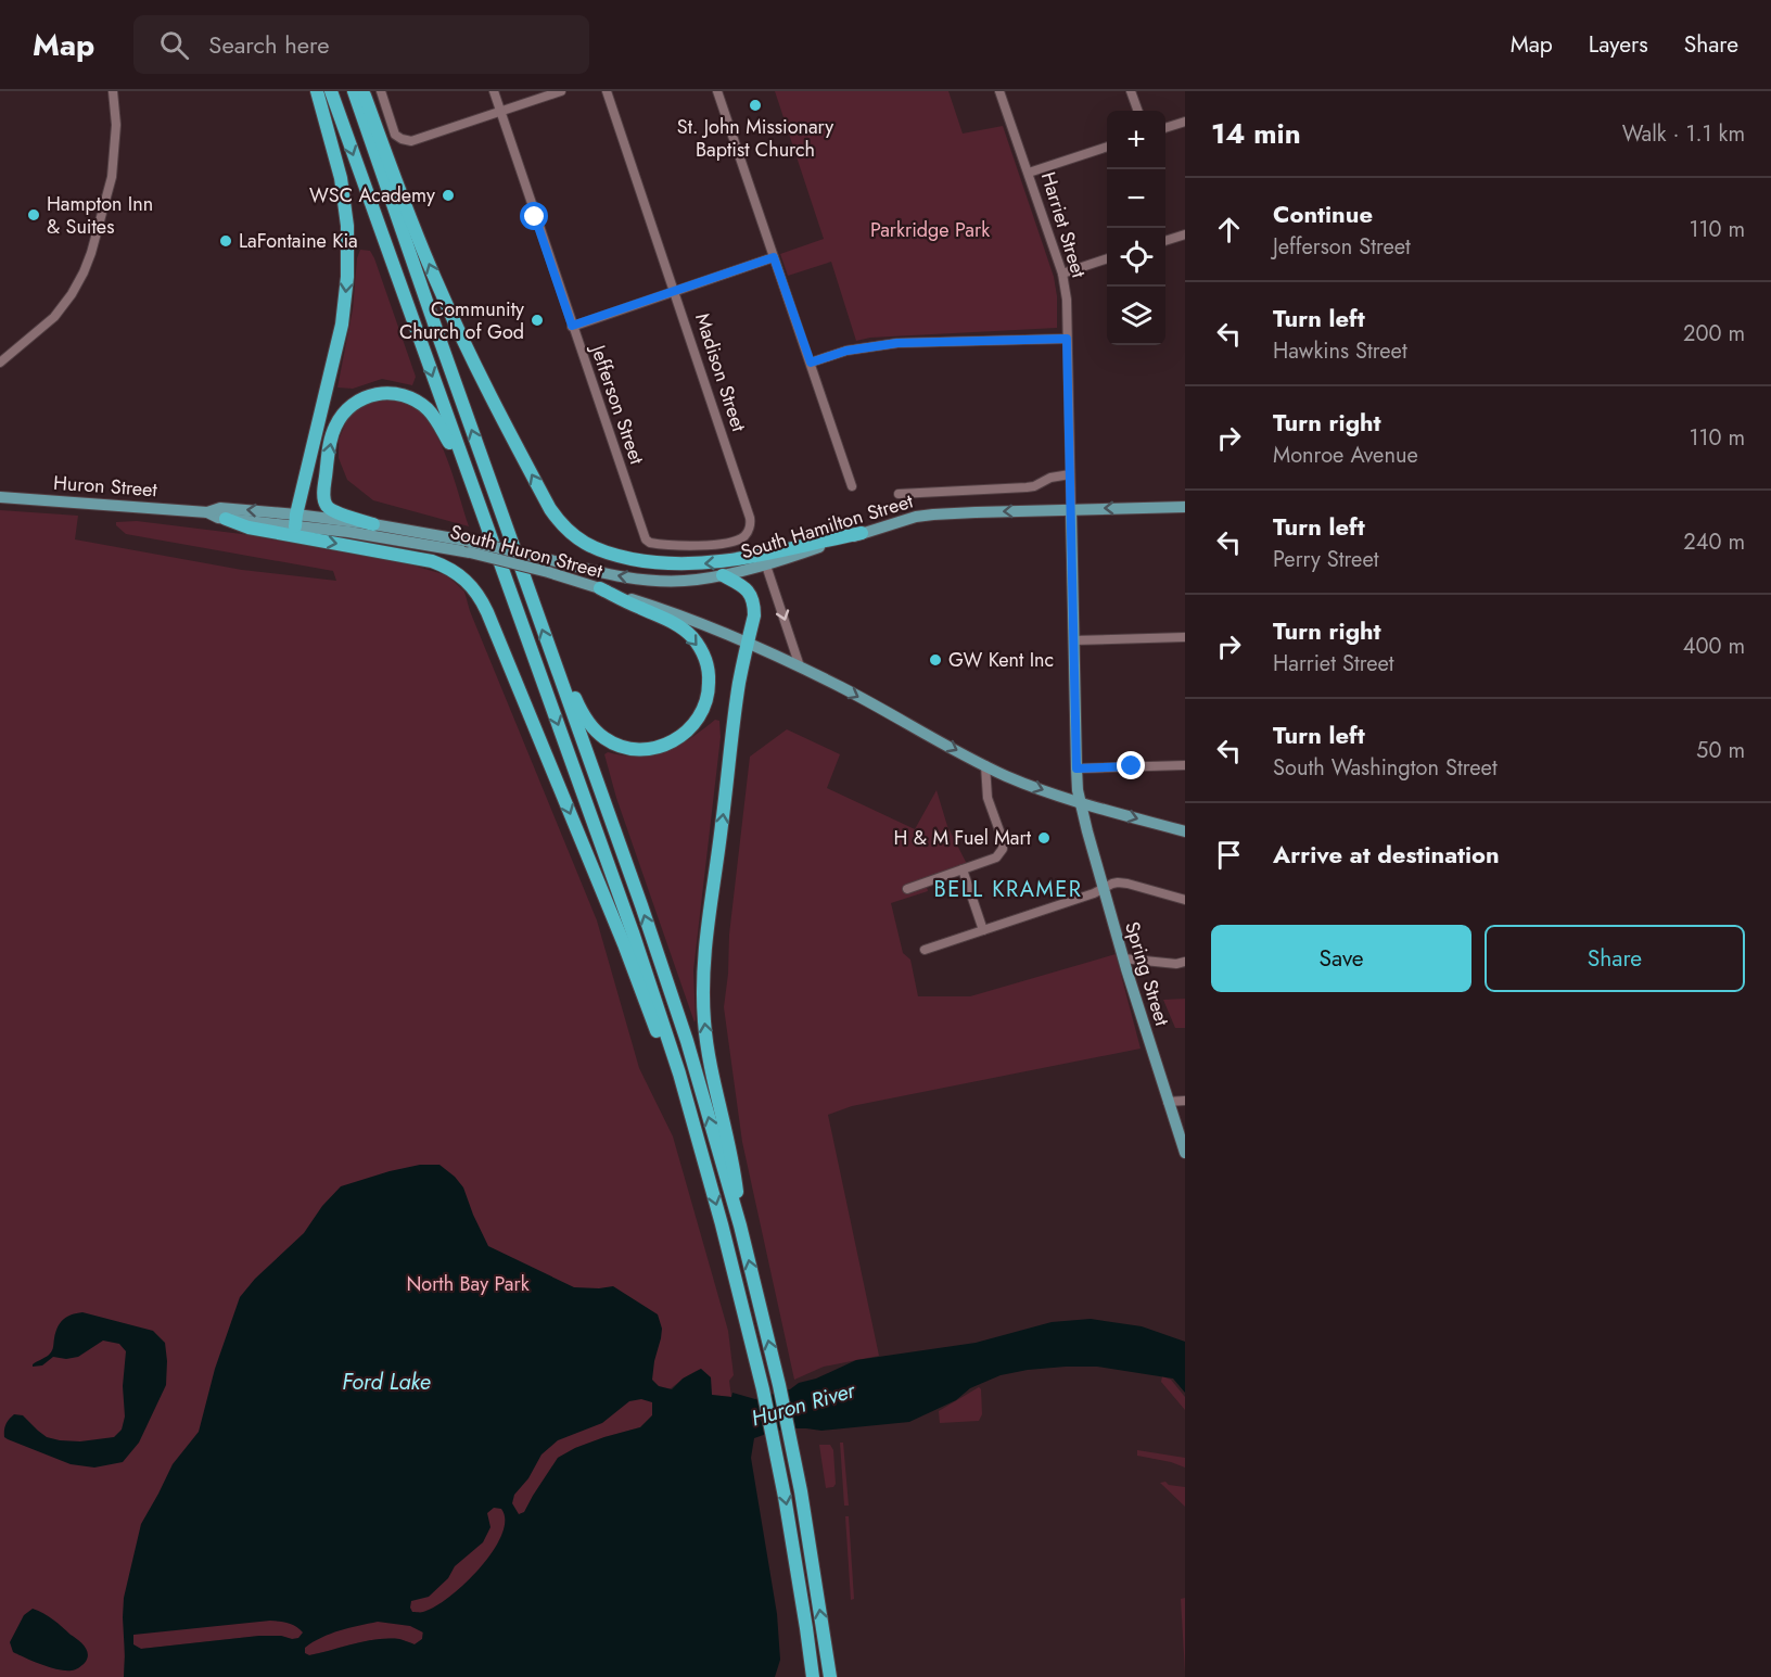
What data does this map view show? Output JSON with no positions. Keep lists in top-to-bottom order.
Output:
{
  "streets": {
    "main road": [
      "Harriet Street",
      "Huron Street",
      "South Hamilton Street",
      "South Huron Street",
      "Spring Street"
    ],
    "street": ["Madison Street", "Jefferson Street"]
  },
  "crossings": [
    ["Harriet Street", "South Hamilton Street"],
    ["Harriet Street", "South Huron Street"],
    ["Harriet Street", "Spring Street"],
    ["Madison Street", "Jefferson Street"],
    ["Huron Street", "South Huron Street"],
    ["South Hamilton Street", "South Huron Street"],
    ["South Huron Street", "Spring Street"]
  ],
  "one_way": ["South Hamilton Street"],
  "districts": ["BELL KRAMER"],
  "water": ["Ford Lake", "Huron River"],
  "parks": ["Parkridge Park", "North Bay Park"],
  "places": [
    "St. John Missionary Baptist Church",
    "WSC Academy",
    "Hampton Inn & Suites",
    "LaFontaine Kia",
    "Community Church of God",
    "GW Kent Inc",
    "H & M Fuel Mart"
  ],
  "page": {
    "header": "Map",
    "search": "Search here",
    "nav": ["Map", "Layers", "Share"],
    "heading": ["14 min", "Walk · 1.1 km"],
    "map_buttons": ["+", "−"],
    "list": [
      ["Continue", "Jefferson Street", "110 m"],
      ["Turn left", "Hawkins Street", "200 m"],
      ["Turn right", "Monroe Avenue", "110 m"],
      ["Turn left", "Perry Street", "240 m"],
      ["Turn right", "Harriet Street", "400 m"],
      ["Turn left", "South Washington Street", "50 m"],
      "Arrive at destination"
    ],
    "buttons": ["Save", "Share"]
  }
}
